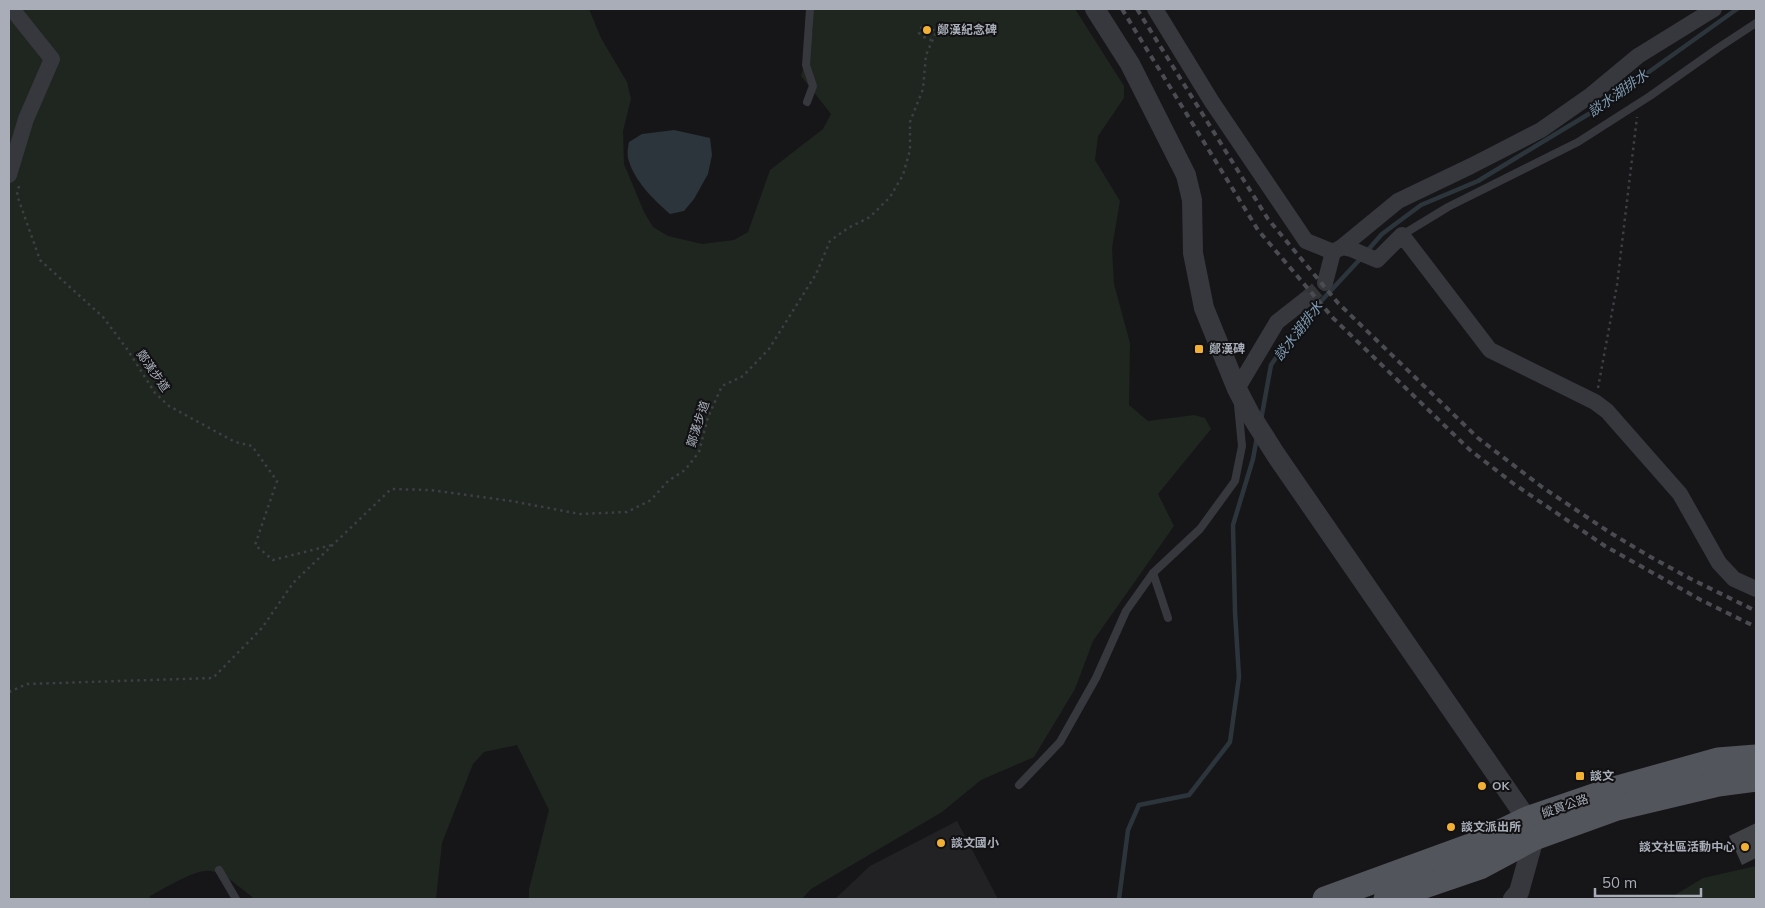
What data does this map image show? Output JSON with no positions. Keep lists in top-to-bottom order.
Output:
{
  "streets": {
    "main road": ["縱貫公路"],
    "path": ["鄭漢步道"]
  },
  "water": ["談水湖排水"],
  "places": {
    "other": [
      "鄭漢紀念碑",
      "OK",
      "談文派出所",
      "談文國小",
      "談文社區活動中心"
    ],
    "transit": ["鄭漢碑", "談文"]
  },
  "scale_bar": "50 m"
}
